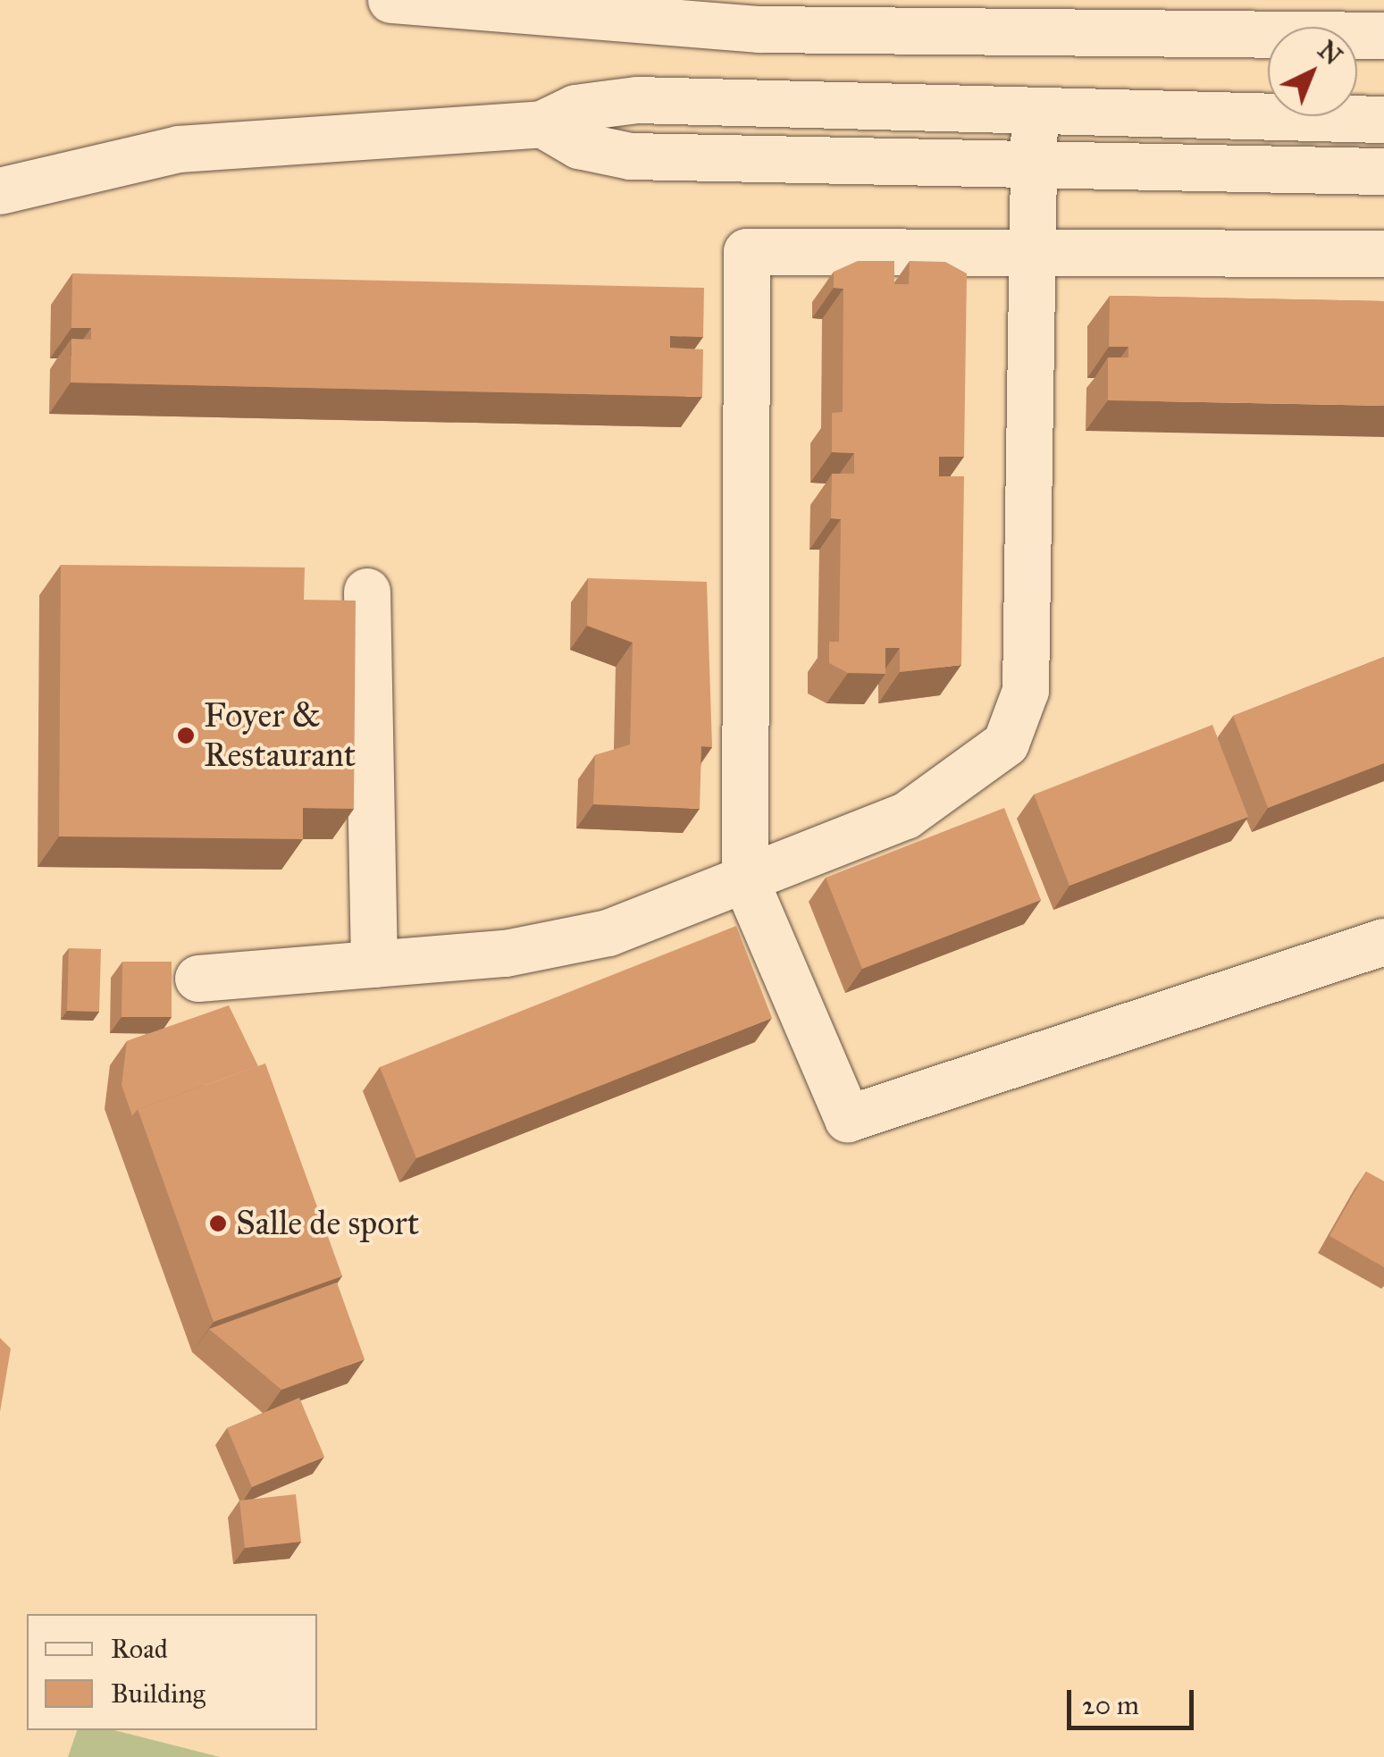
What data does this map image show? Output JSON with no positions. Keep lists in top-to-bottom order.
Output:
{
  "places": ["Foyer & Restaurant", "Salle de sport"],
  "legend": ["Road", "Building"],
  "scale_bar": "20 m",
  "north": "top right"
}
